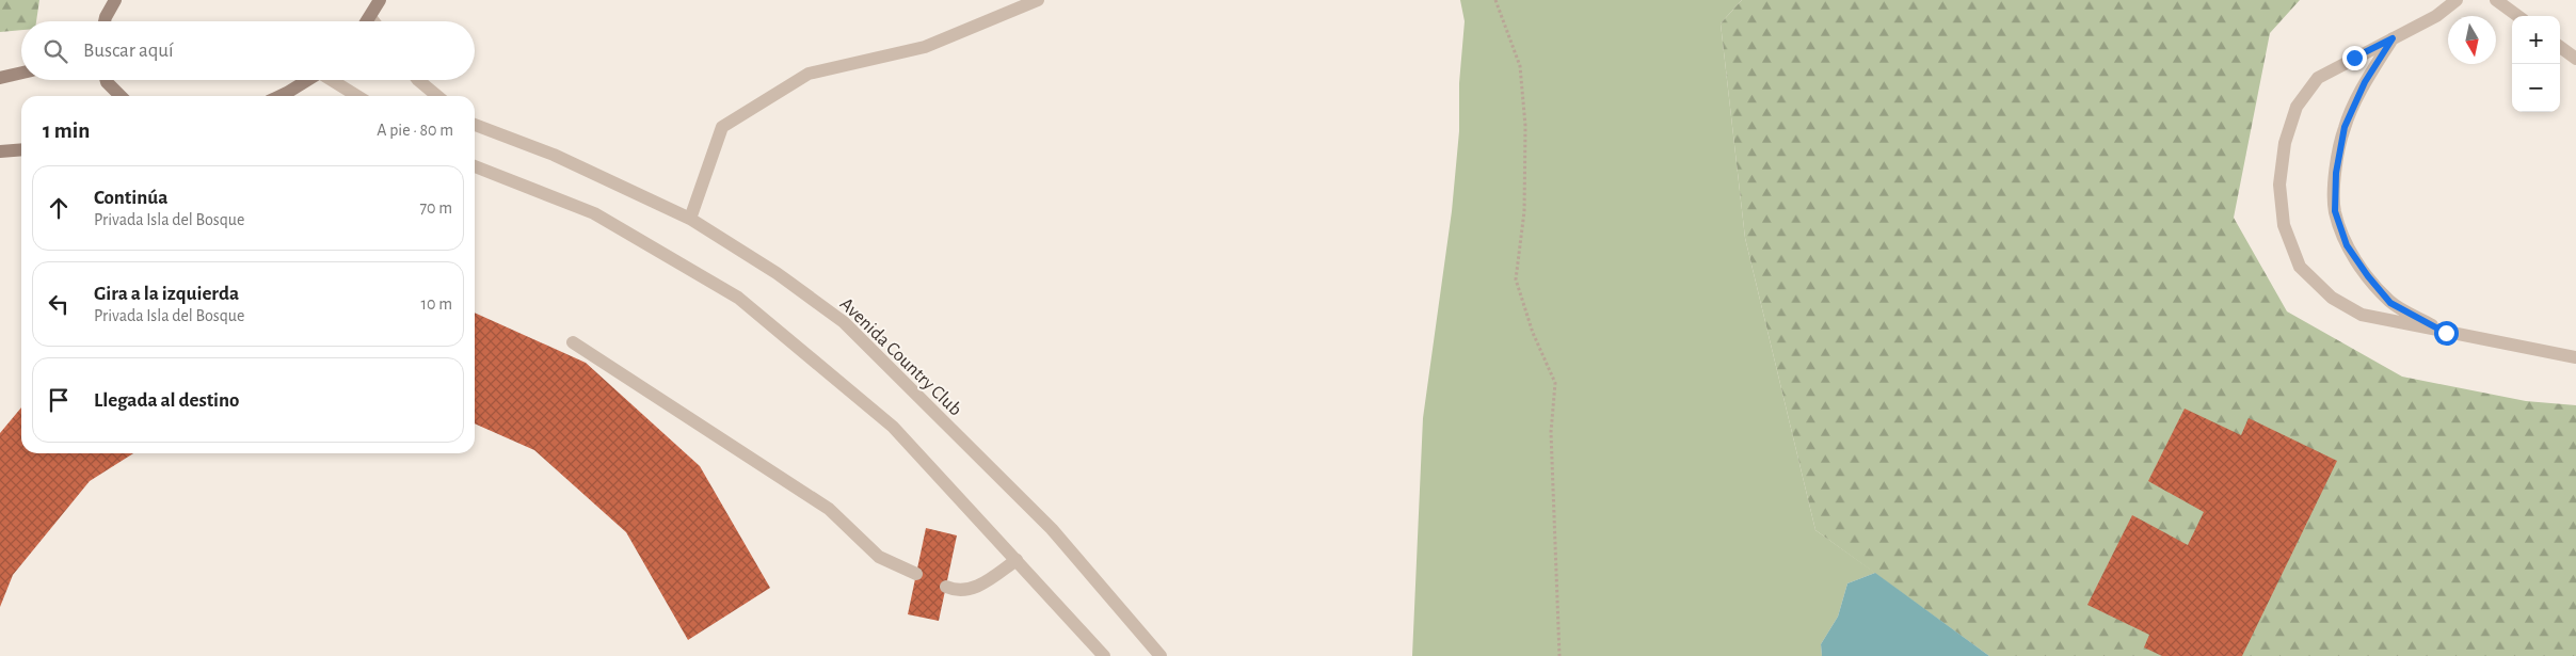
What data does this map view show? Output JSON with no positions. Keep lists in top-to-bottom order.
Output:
{
  "streets": {
    "street": ["Avenida Country Club"]
  },
  "north": "bottom",
  "page": {
    "map_buttons": ["+", "−"],
    "search": "Buscar aquí",
    "heading": ["1 min", "A pie · 80 m"],
    "list": [
      ["Continúa", "Privada Isla del Bosque", "70 m"],
      ["Gira a la izquierda", "Privada Isla del Bosque", "10 m"],
      "Llegada al destino"
    ]
  }
}
